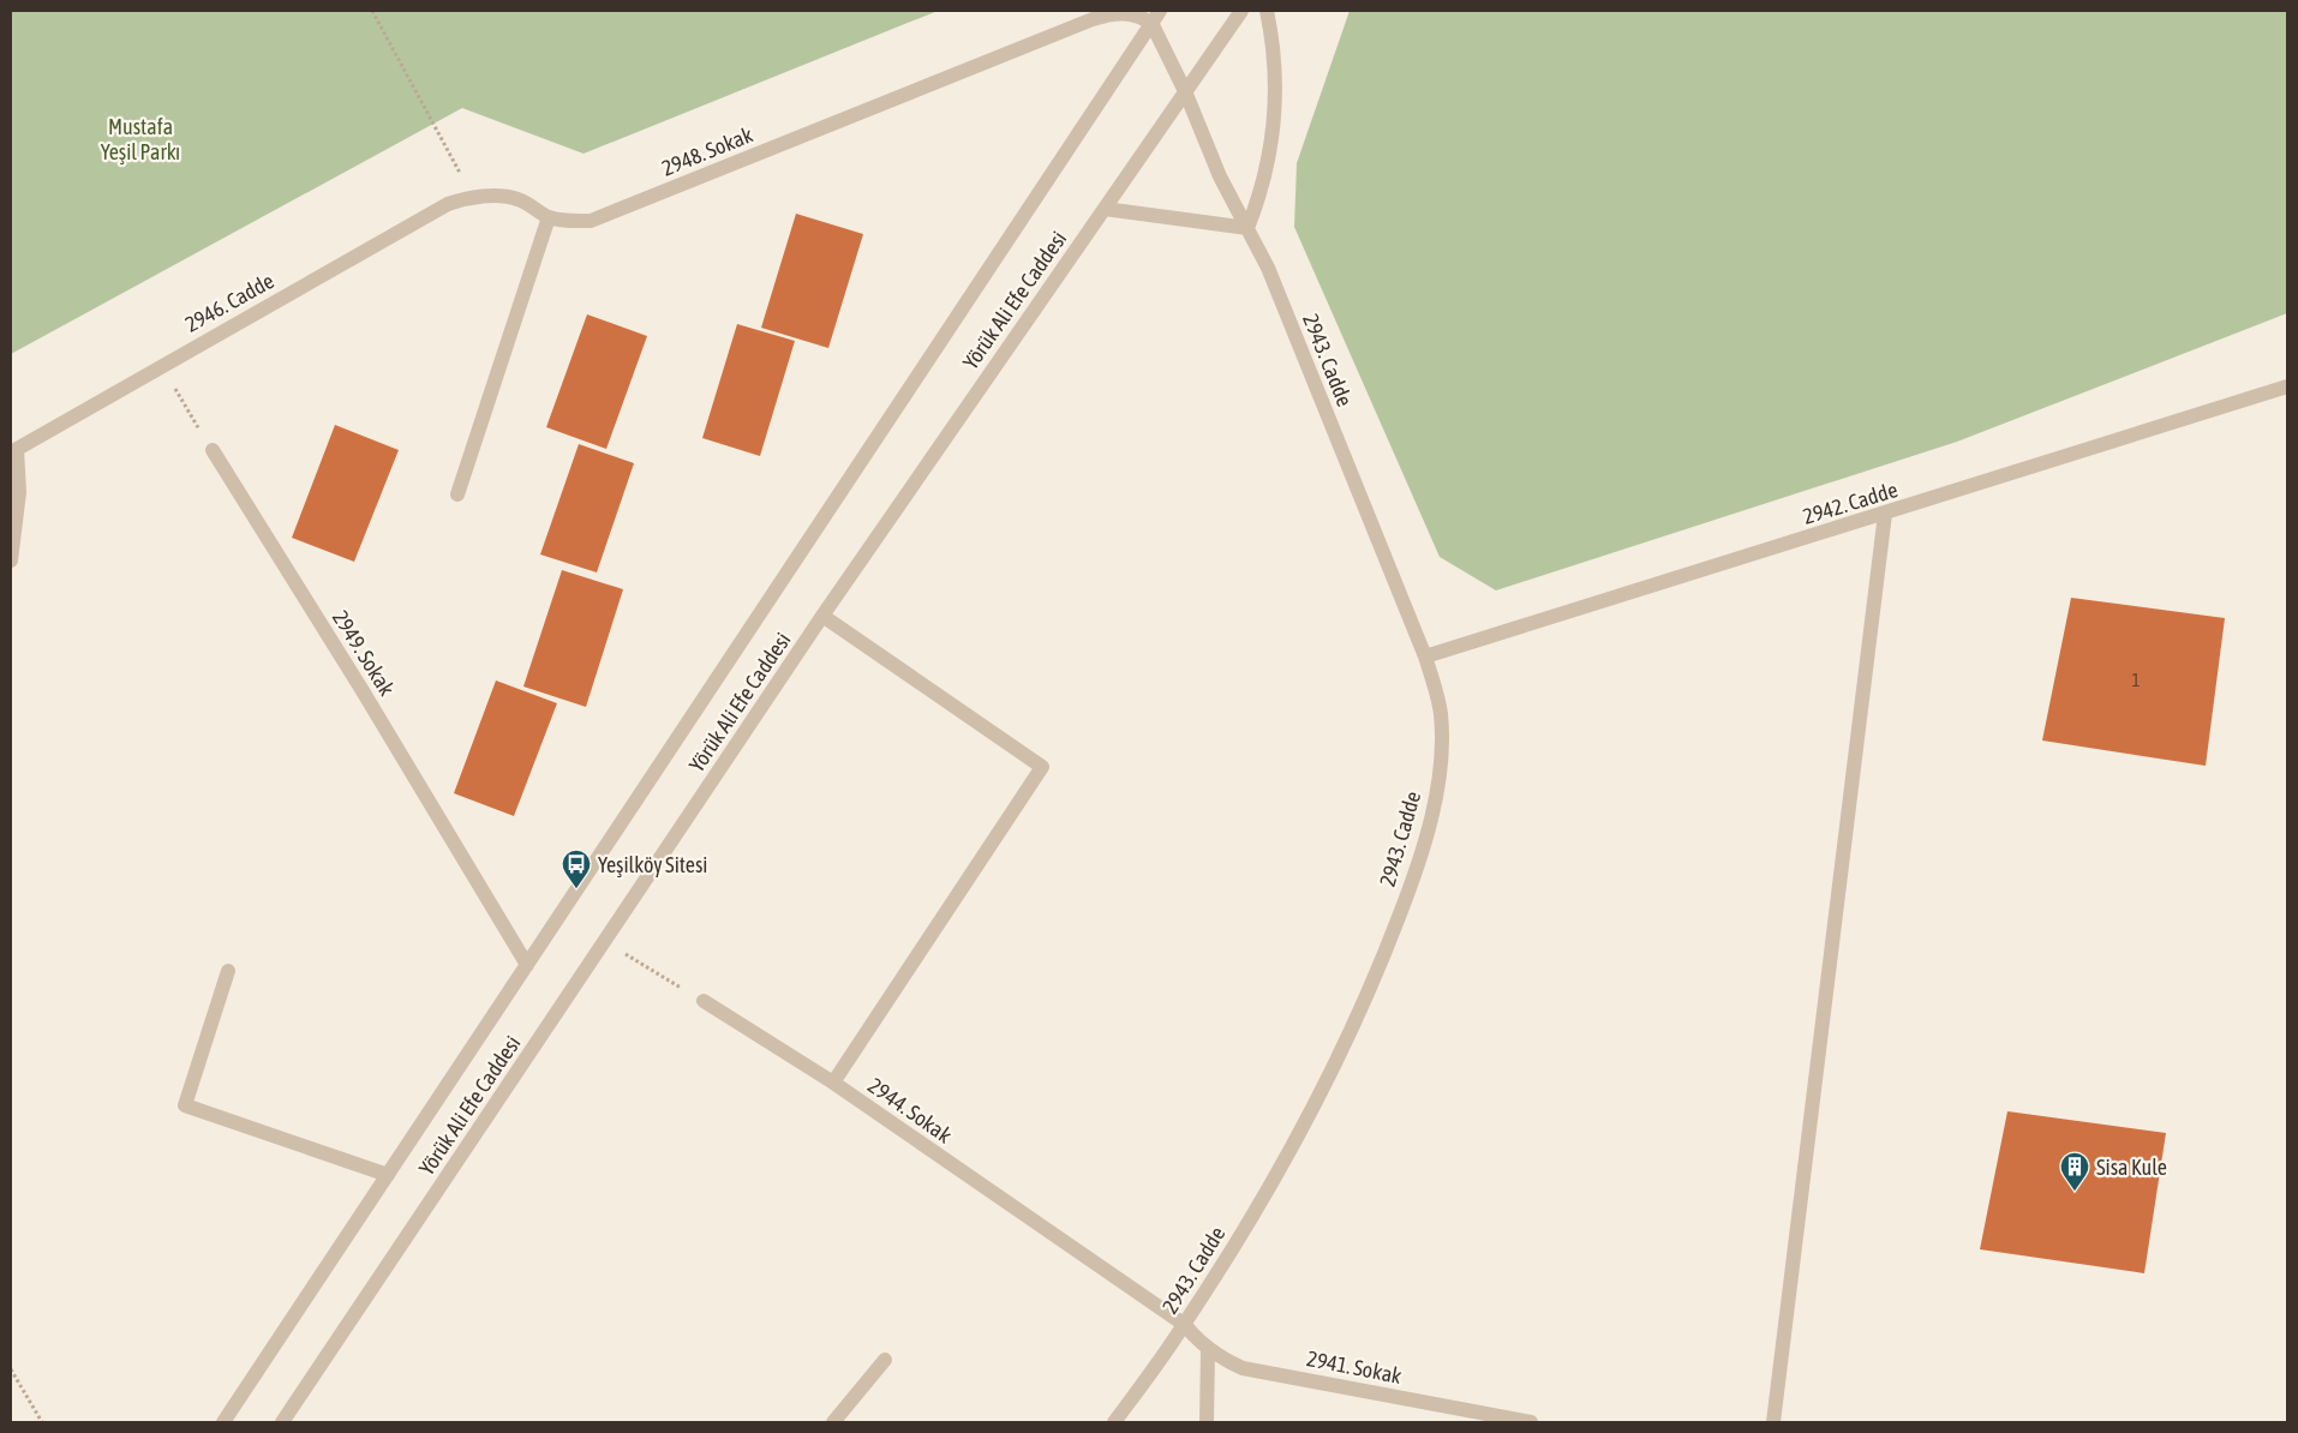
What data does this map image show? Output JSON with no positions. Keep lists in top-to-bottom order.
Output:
{
  "streets": {
    "street": [
      "2948. Sokak",
      "Yörük Ali Efe Caddesi",
      "2946. Cadde",
      "2943. Cadde",
      "2942. Cadde",
      "2949. Sokak",
      "2944. Sokak",
      "2941. Sokak"
    ]
  },
  "crossings": [
    ["2948. Sokak", "Yörük Ali Efe Caddesi"],
    ["2948. Sokak", "2946. Cadde"],
    ["2948. Sokak", "2943. Cadde"],
    ["Yörük Ali Efe Caddesi", "2943. Cadde"],
    ["Yörük Ali Efe Caddesi", "2949. Sokak"],
    ["2943. Cadde", "2942. Cadde"],
    ["2943. Cadde", "2944. Sokak"],
    ["2943. Cadde", "2941. Sokak"],
    ["2944. Sokak", "2941. Sokak"]
  ],
  "parks": ["Mustafa Yeşil Parkı"],
  "places": {
    "bus stop": ["Yeşilköy Sitesi"],
    "building": ["Sisa Kule"]
  },
  "house_numbers": ["1"]
}
